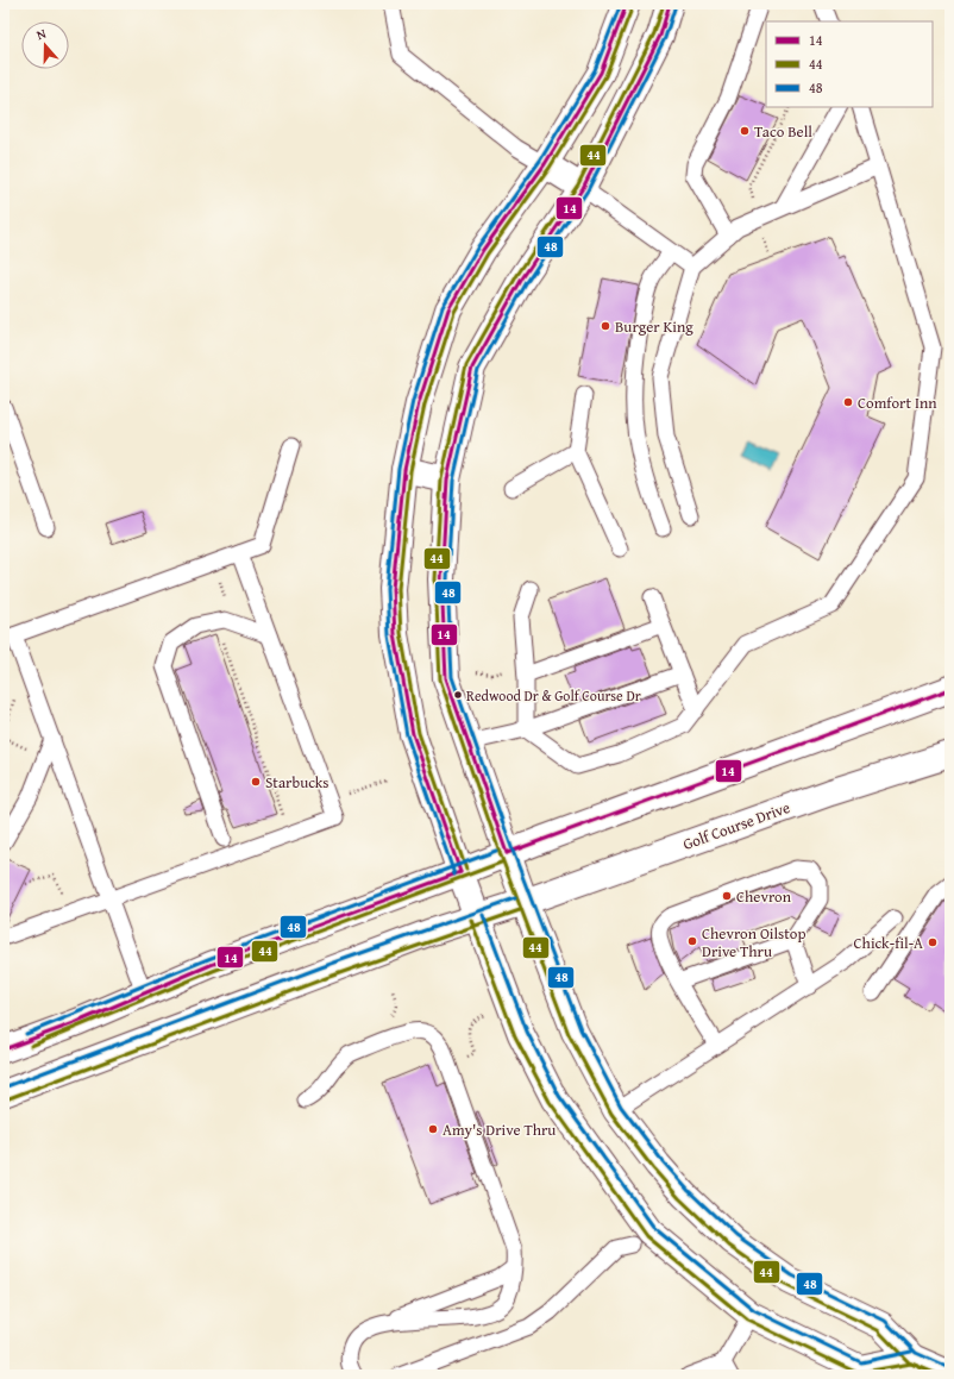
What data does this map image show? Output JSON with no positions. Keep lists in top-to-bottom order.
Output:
{
  "streets": {
    "street": ["Golf Course Drive"]
  },
  "places": [
    "Taco Bell",
    "Burger King",
    "Comfort Inn",
    "Redwood Dr & Golf Course Dr",
    "Starbucks",
    "Chevron",
    "Chevron Oilstop Drive Thru",
    "Chick-fil-A",
    "Amy's Drive Thru"
  ],
  "lines": ["transit line 14", "transit line 44", "transit line 48"],
  "legend": ["14", "44", "48"],
  "north": "top"
}
